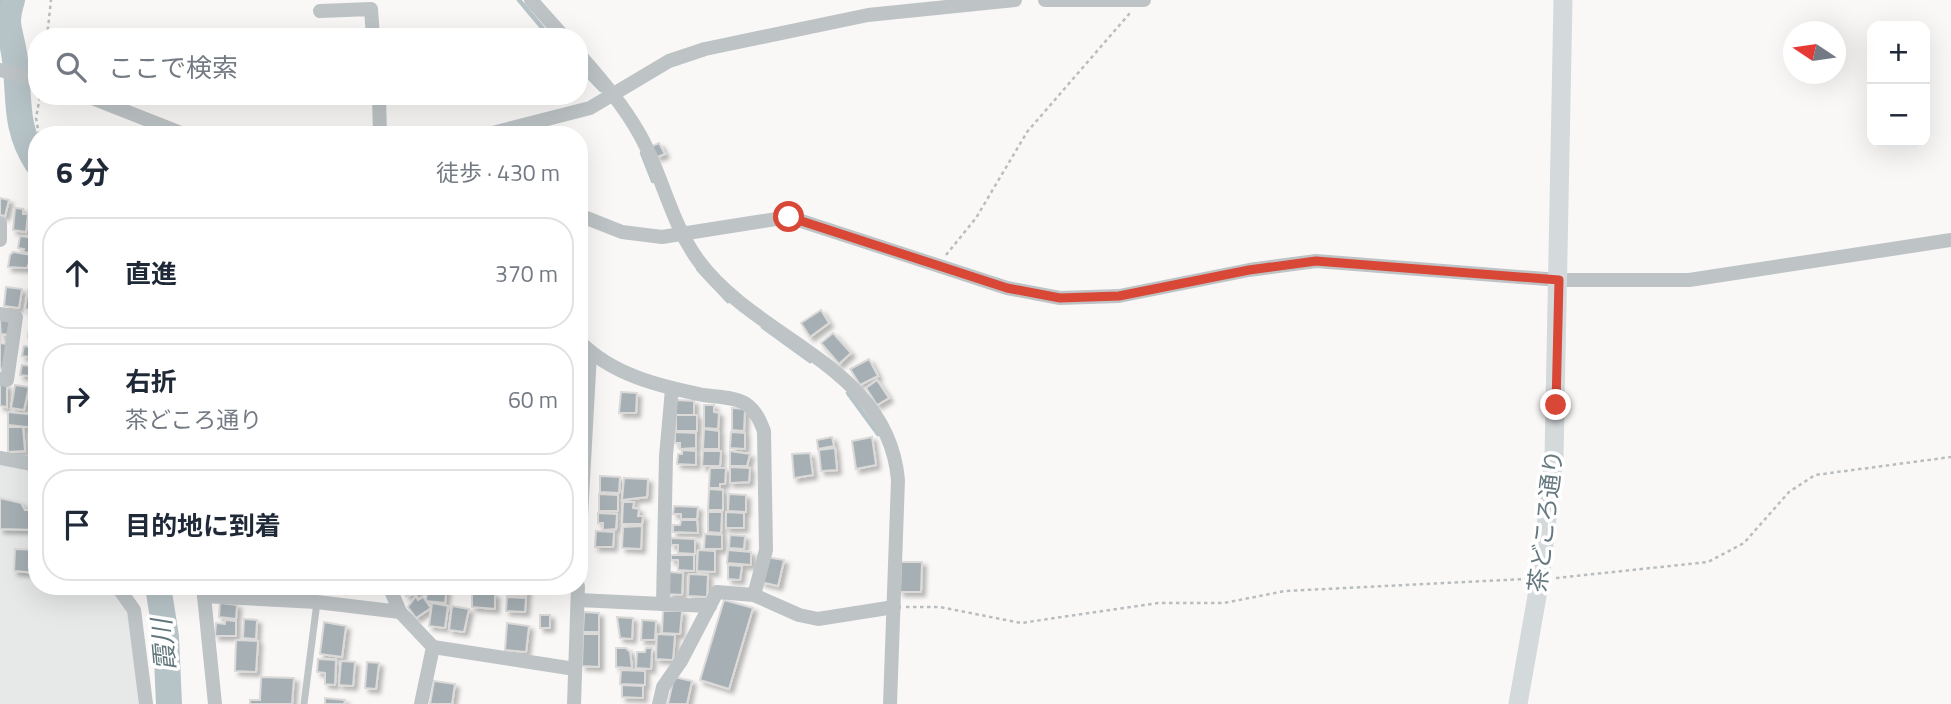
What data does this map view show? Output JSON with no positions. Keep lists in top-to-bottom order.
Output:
{
  "streets": {
    "street": ["茶どころ通り"]
  },
  "water": ["霞川"],
  "north": "left",
  "page": {
    "map_buttons": ["+", "−"],
    "search": "ここで検索",
    "heading": ["6 分", "徒歩 · 430 m"],
    "list": [
      ["直進", "370 m"],
      ["右折", "茶どころ通り", "60 m"],
      "目的地に到着"
    ]
  }
}
